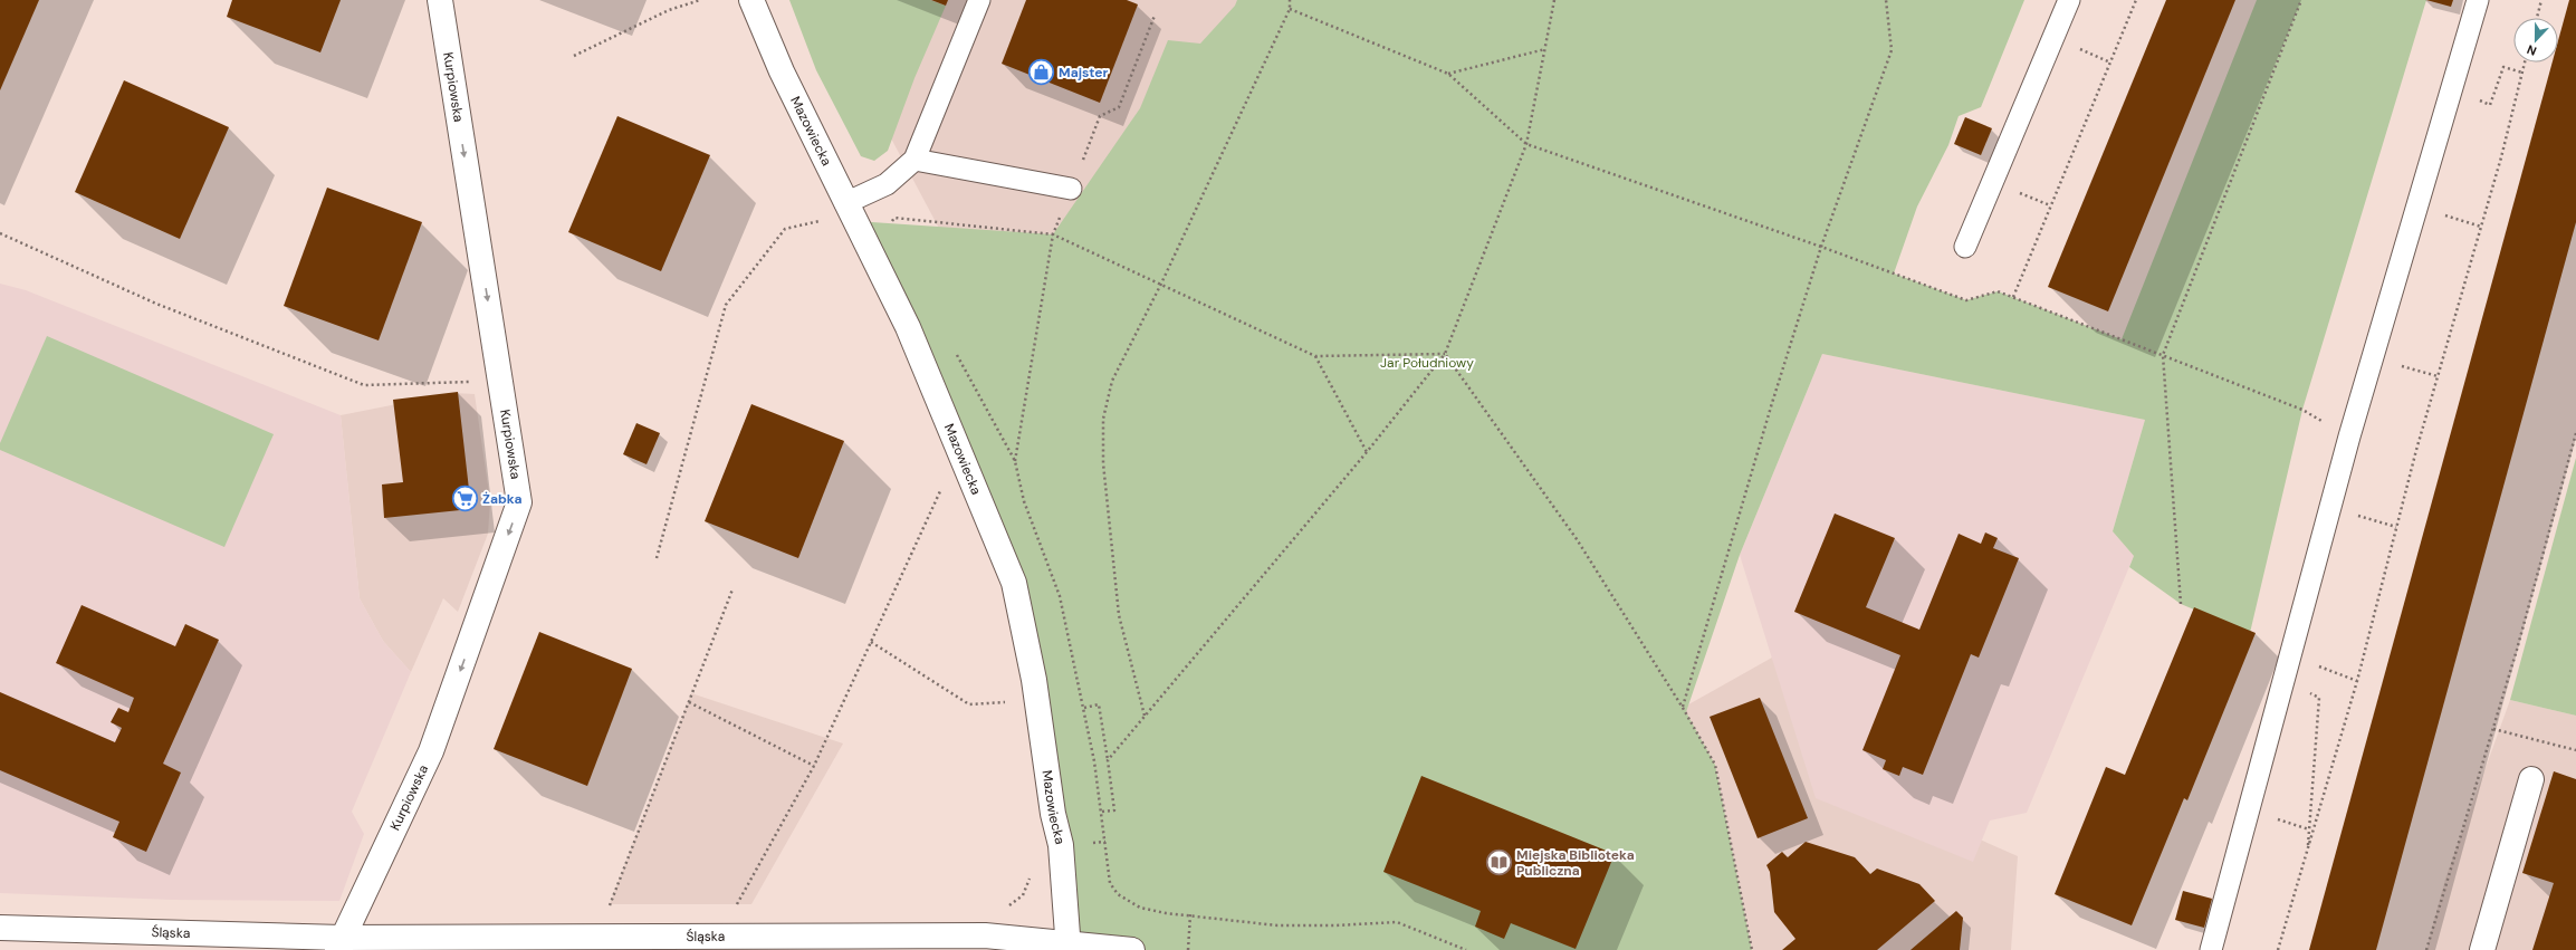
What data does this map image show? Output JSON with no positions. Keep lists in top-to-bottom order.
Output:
{
  "streets": {
    "street": ["Kurpiowska", "Mazowiecka", "Śląska"]
  },
  "crossings": [
    ["Kurpiowska", "Śląska"],
    ["Mazowiecka", "Śląska"]
  ],
  "one_way": ["Kurpiowska"],
  "parks": ["Jar Południowy"],
  "places": {
    "shop": ["Majster"],
    "supermarket": ["Żabka"],
    "library": ["Miejska Biblioteka Publiczna"]
  },
  "north": "bottom"
}
